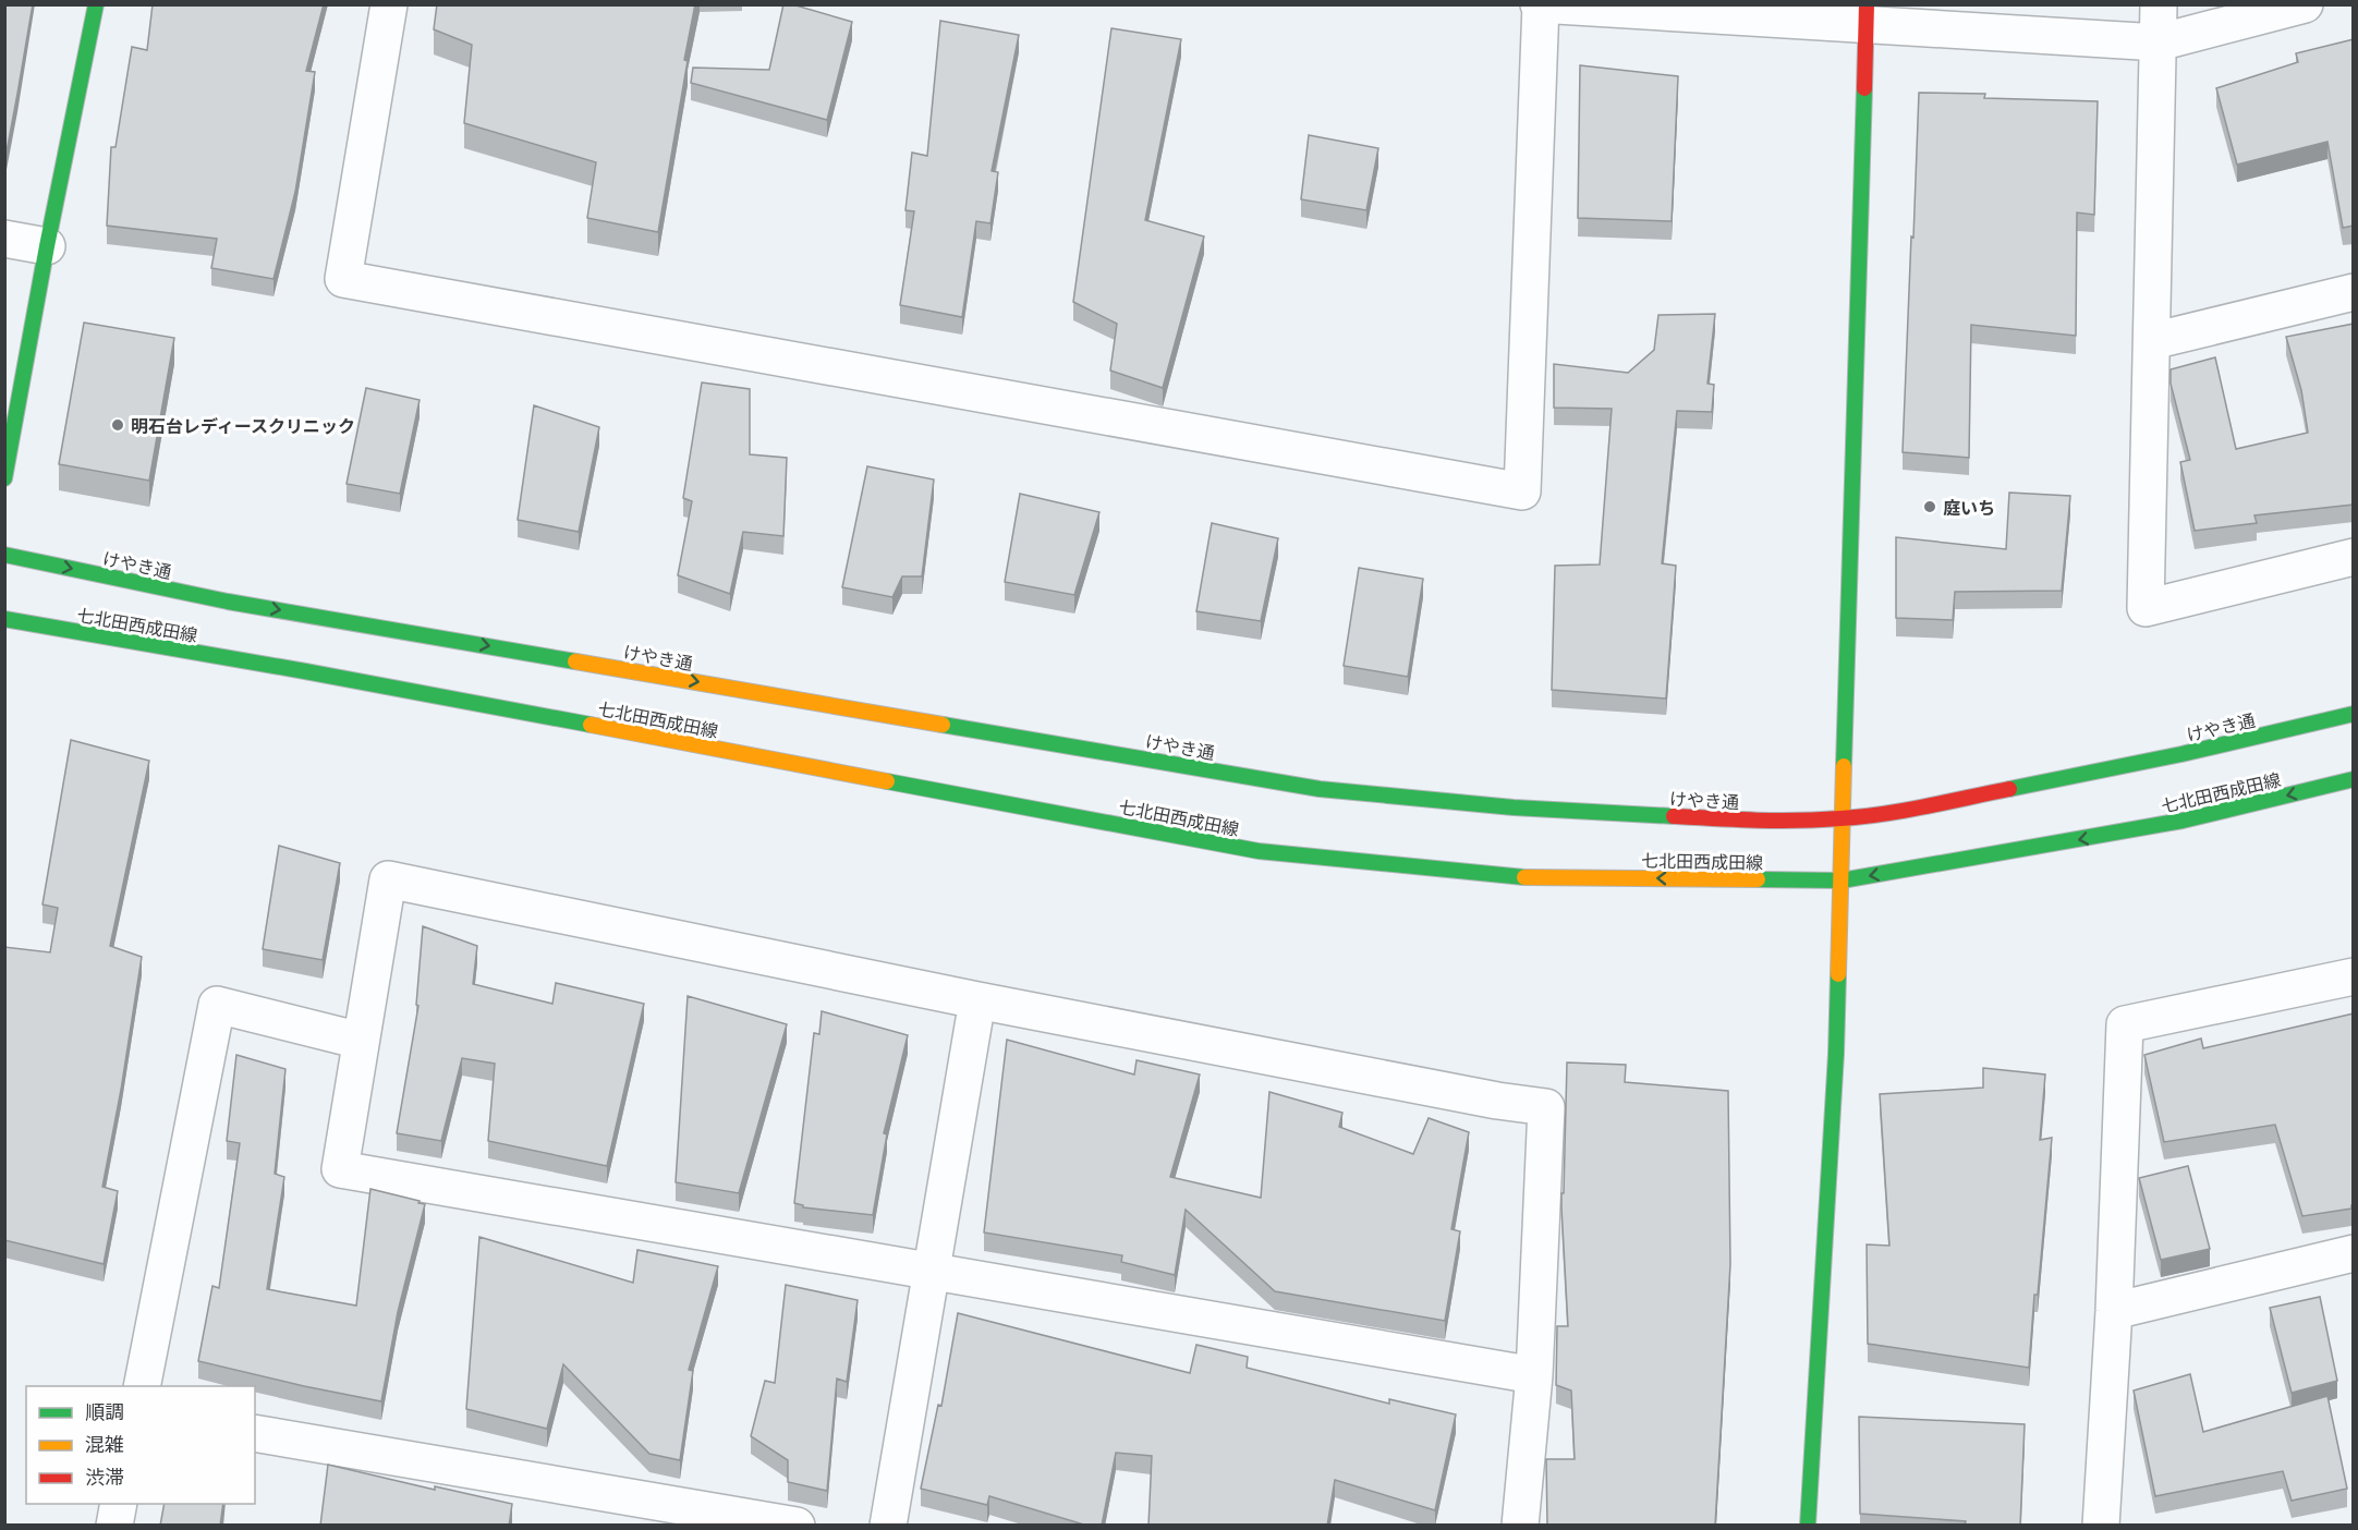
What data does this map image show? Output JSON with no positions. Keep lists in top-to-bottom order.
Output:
{
  "streets": {
    "street": ["けやき通", "七北田西成田線"]
  },
  "one_way": ["けやき通", "七北田西成田線"],
  "places": ["明石台レディースクリニック", "庭いち"],
  "legend": ["順調", "混雑", "渋滞"]
}
